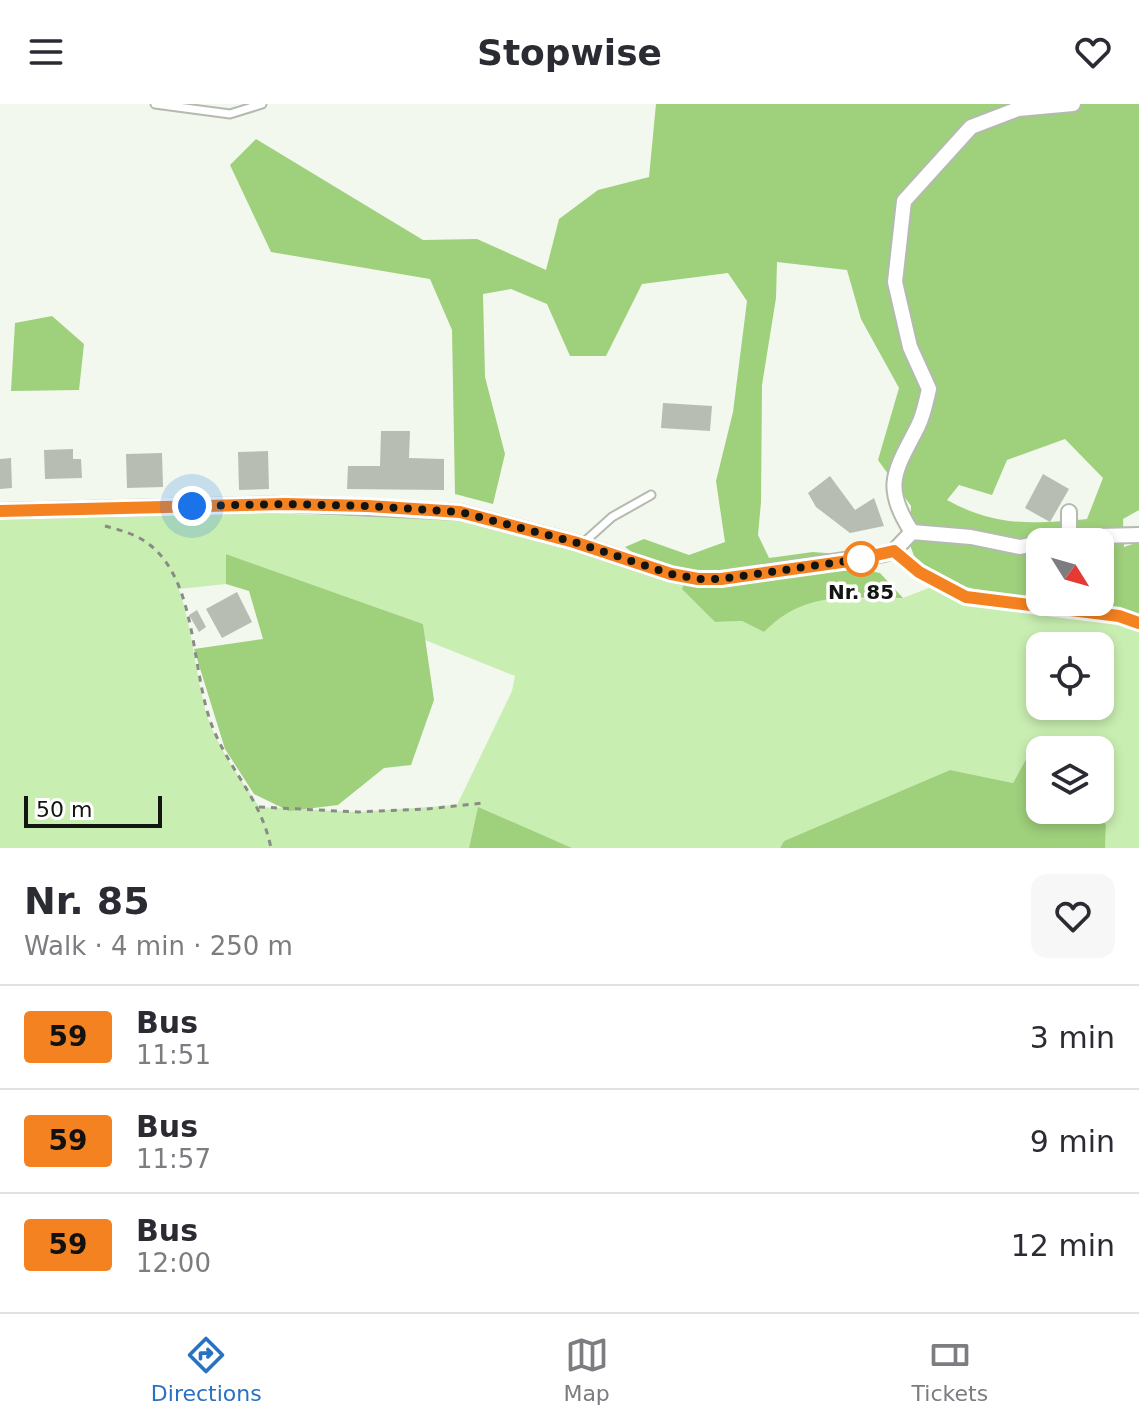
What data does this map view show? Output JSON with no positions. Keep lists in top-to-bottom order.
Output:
{
  "places": ["Nr. 85"],
  "lines": ["bus line 59"],
  "scale_bar": "50 m",
  "north": "bottom right",
  "page": {
    "header": "Stopwise",
    "scale": "50 m",
    "heading": ["Nr. 85", "Walk · 4 min · 250 m"],
    "list": [
      {
        "mark": "59",
        "name": "Bus",
        "note": "11:51",
        "value": "3 min"
      },
      {
        "mark": "59",
        "name": "Bus",
        "note": "11:57",
        "value": "9 min"
      },
      {
        "mark": "59",
        "name": "Bus",
        "note": "12:00",
        "value": "12 min"
      }
    ],
    "tabs": ["Directions", "Map", "Tickets"]
  }
}
